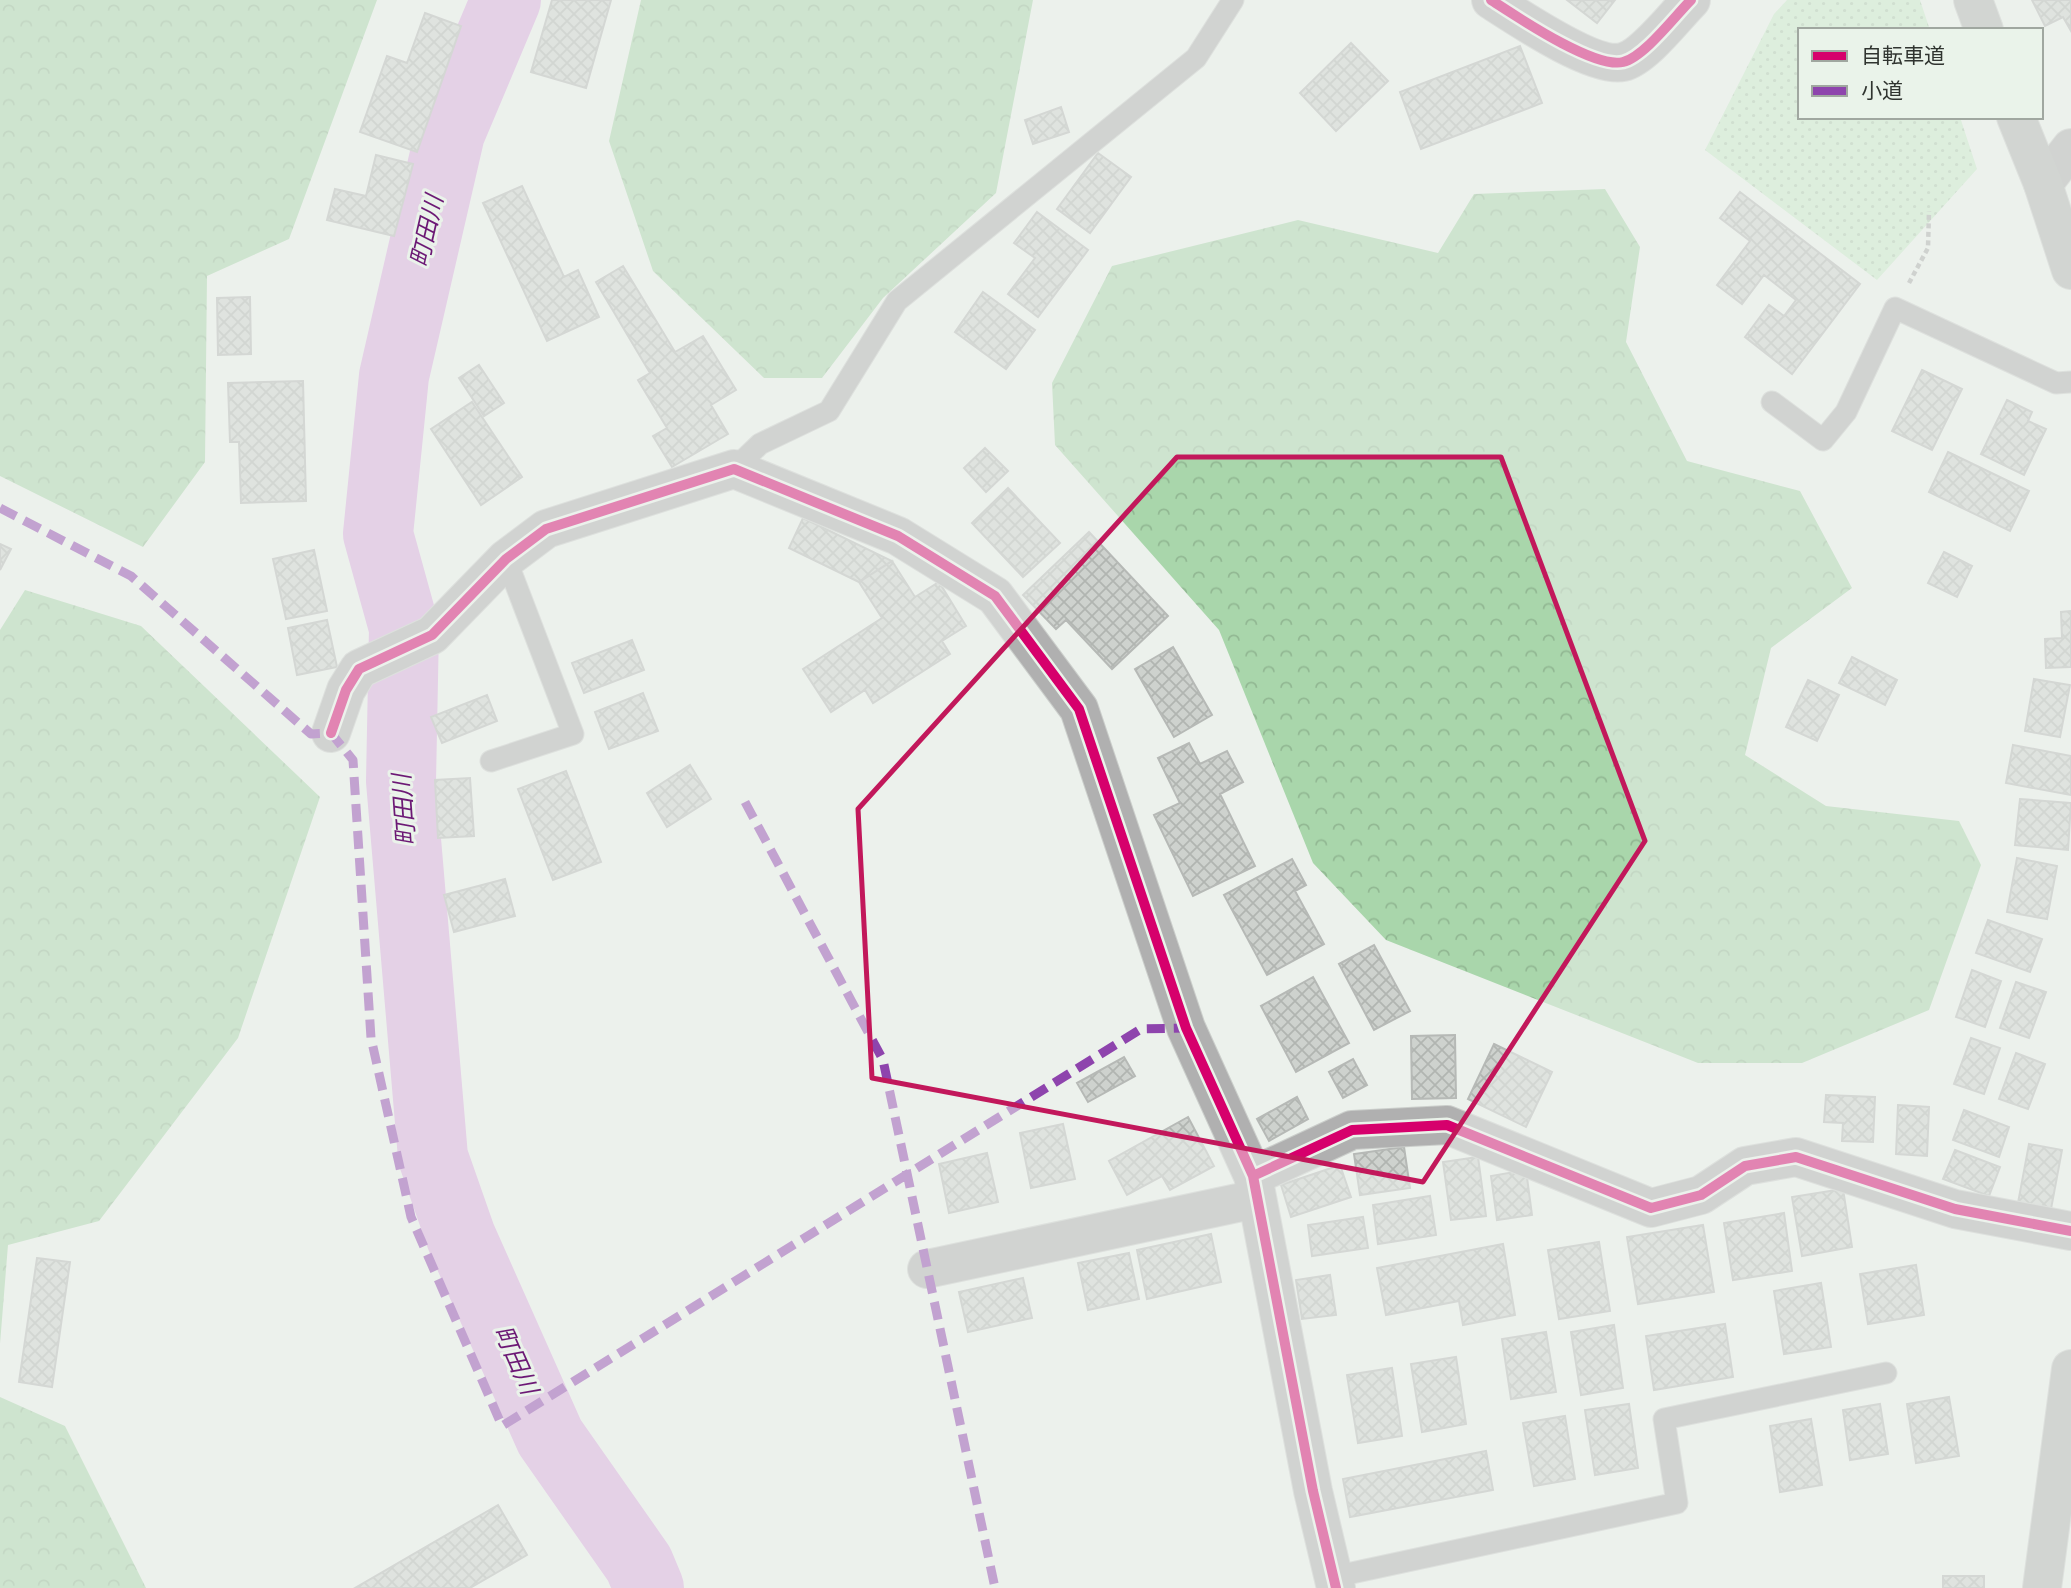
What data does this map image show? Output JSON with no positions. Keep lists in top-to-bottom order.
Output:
{
  "water": ["町田川"],
  "legend": ["自転車道", "小道"]
}
